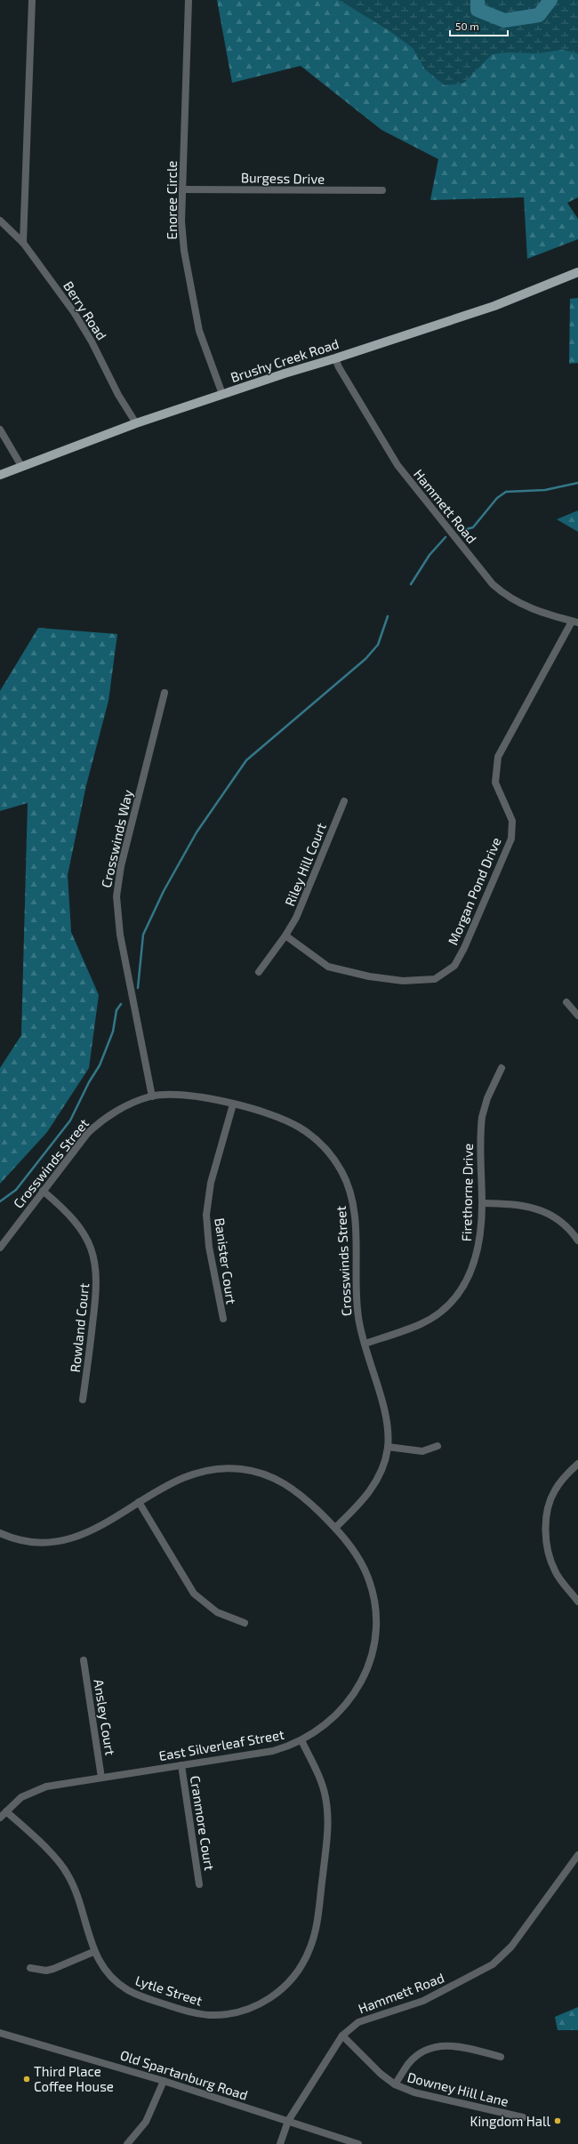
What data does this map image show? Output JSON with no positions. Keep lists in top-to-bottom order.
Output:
{
  "streets": {
    "main road": ["Brushy Creek Road"],
    "street": [
      "Burgess Drive",
      "Enoree Circle",
      "Berry Road",
      "Hammett Road",
      "Crosswinds Way",
      "Riley Hill Court",
      "Morgan Pond Drive",
      "Crosswinds Street",
      "Firethorne Drive",
      "Banister Court",
      "Rowland Court",
      "Ansley Court",
      "East Silverleaf Street",
      "Cranmore Court",
      "Lytle Street",
      "Old Spartanburg Road",
      "Downey Hill Lane"
    ]
  },
  "crossings": [
    ["Burgess Drive", "Enoree Circle"],
    ["Enoree Circle", "Brushy Creek Road"],
    ["Berry Road", "Brushy Creek Road"],
    ["Brushy Creek Road", "Hammett Road"],
    ["Hammett Road", "Morgan Pond Drive"],
    ["Hammett Road", "Old Spartanburg Road"],
    ["Hammett Road", "Downey Hill Lane"],
    ["Crosswinds Way", "Crosswinds Street"],
    ["Riley Hill Court", "Morgan Pond Drive"],
    ["Crosswinds Street", "Firethorne Drive"],
    ["Crosswinds Street", "Banister Court"],
    ["Crosswinds Street", "Rowland Court"],
    ["Crosswinds Street", "East Silverleaf Street"],
    ["Ansley Court", "East Silverleaf Street"],
    ["East Silverleaf Street", "Cranmore Court"],
    ["East Silverleaf Street", "Lytle Street"]
  ],
  "places": ["Third Place Coffee House", "Kingdom Hall"],
  "scale_bar": "50 m"
}
